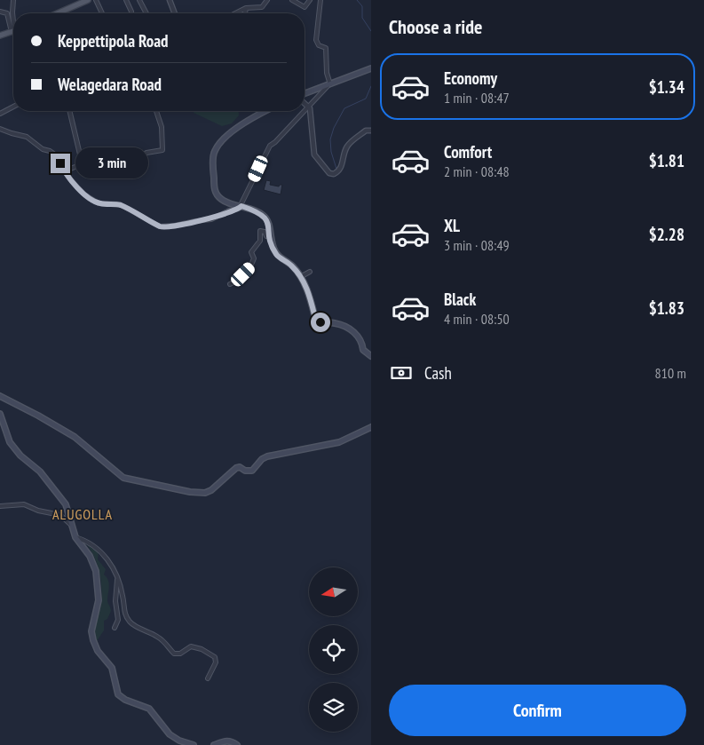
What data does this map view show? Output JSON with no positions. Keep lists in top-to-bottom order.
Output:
{
  "districts": ["ALUGOLLA"],
  "north": "left",
  "page": {
    "heading": "Choose a ride",
    "banner": ["Keppettipola Road", "Welagedara Road"],
    "list": [
      {
        "name": "Economy",
        "note": "1 min · 08:47",
        "value": "$1.34"
      },
      {
        "name": "Comfort",
        "note": "2 min · 08:48",
        "value": "$1.81"
      },
      {
        "name": "XL",
        "note": "3 min · 08:49",
        "value": "$2.28"
      },
      {
        "name": "Black",
        "note": "4 min · 08:50",
        "value": "$1.83"
      }
    ],
    "bubble": "3 min",
    "pay": ["Cash", "810 m"],
    "buttons": "Confirm"
  }
}
